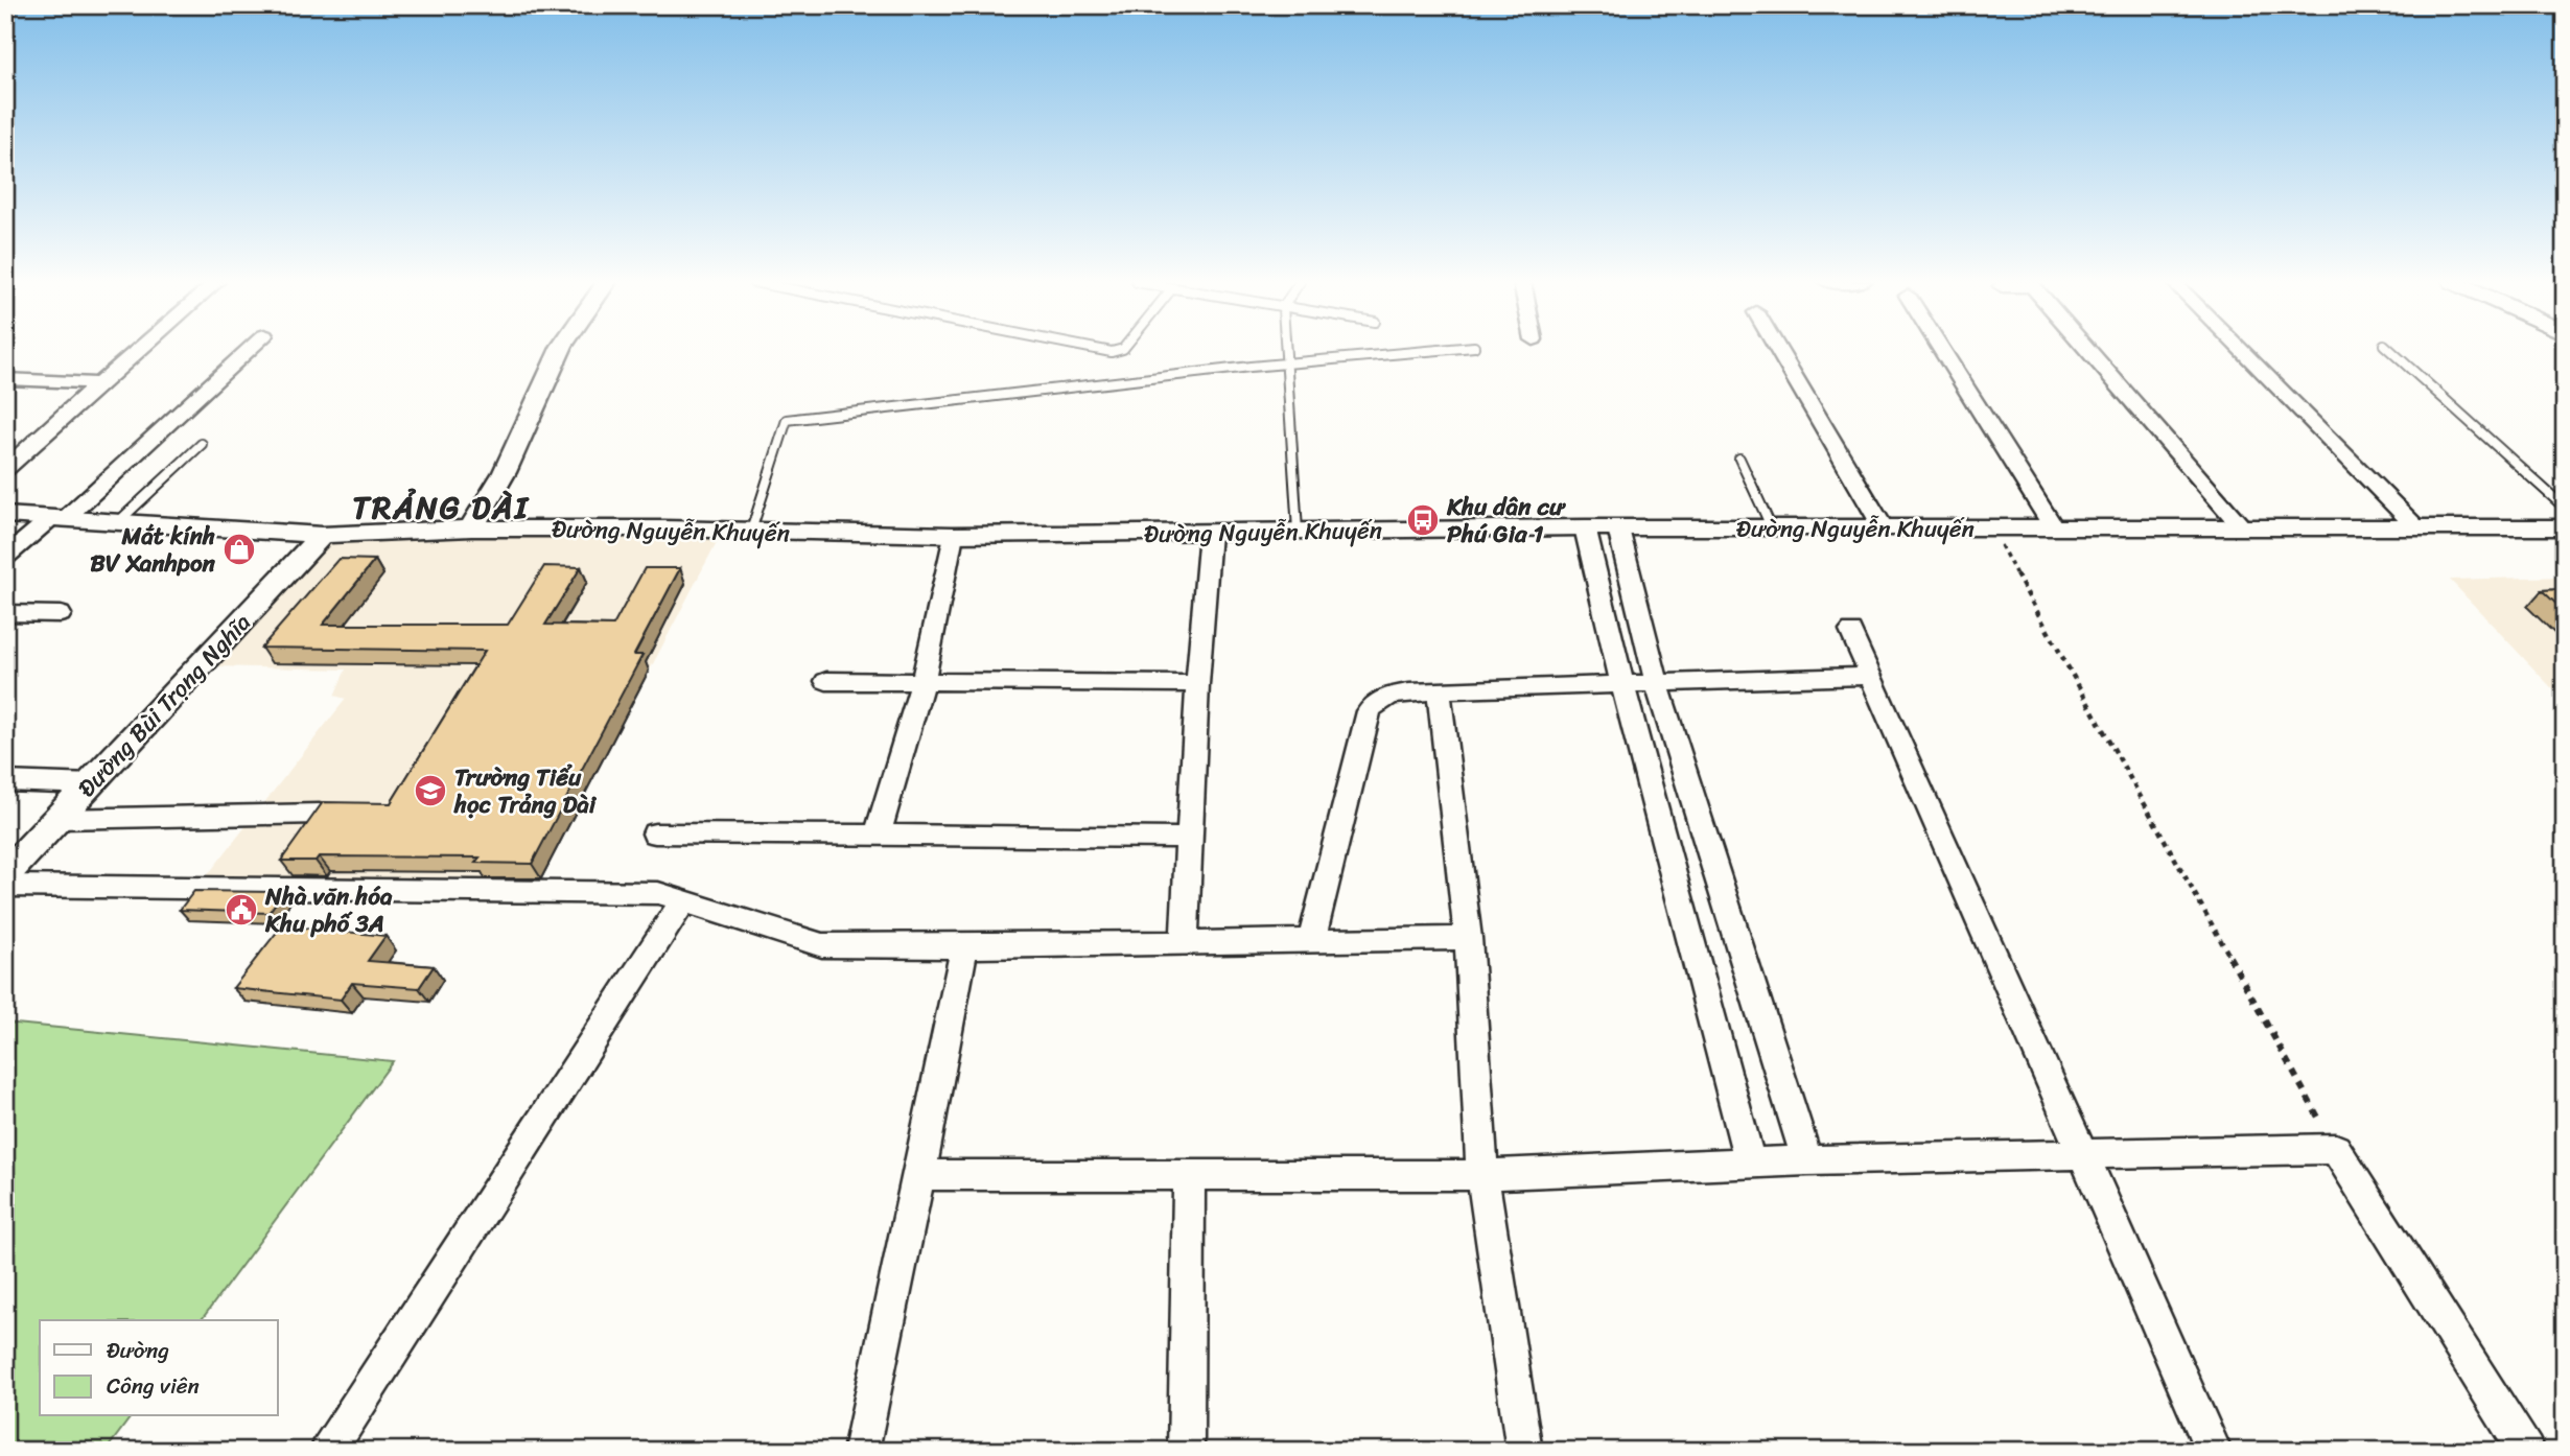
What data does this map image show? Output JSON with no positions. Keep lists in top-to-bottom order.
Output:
{
  "streets": {
    "street": ["Đường Nguyễn Khuyến", "Đường Bùi Trọng Nghĩa"]
  },
  "crossings": [
    ["Đường Nguyễn Khuyến", "Đường Bùi Trọng Nghĩa"]
  ],
  "districts": ["TRẢNG DÀI"],
  "places": {
    "bus stop": ["Khu dân cư Phú Gia 1"],
    "shop": ["Mắt kính BV Xanhpon"],
    "school or university": ["Trường Tiểu học Trảng Dài"],
    "public building": ["Nhà văn hóa Khu phố 3A"]
  },
  "legend": ["Đường", "Công viên"]
}
